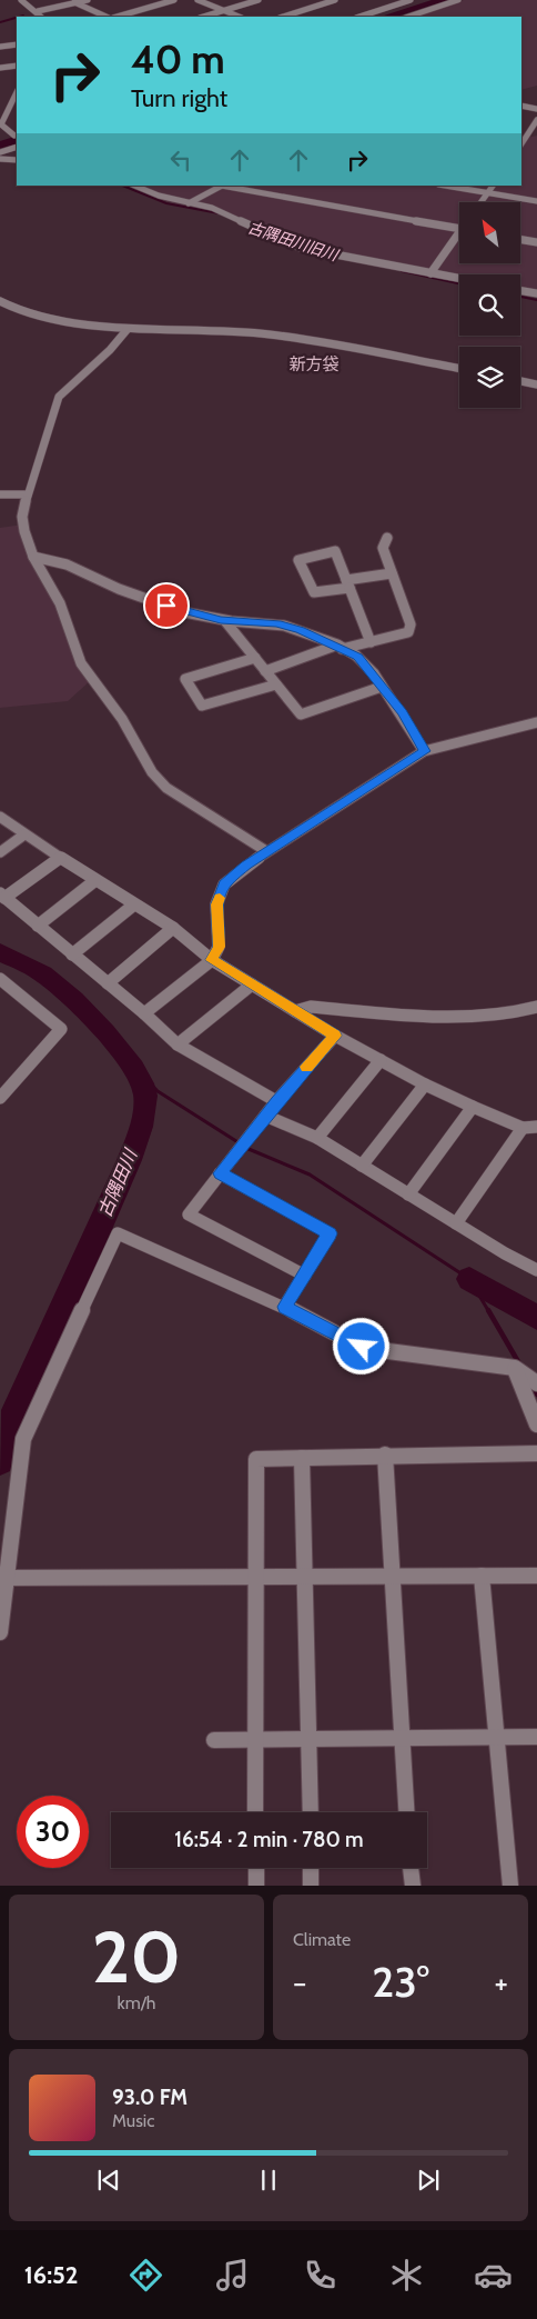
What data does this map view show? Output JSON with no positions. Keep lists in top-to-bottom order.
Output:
{
  "districts": ["新方袋"],
  "water": ["古隅田川旧川", "古隅田川"],
  "north": "top left",
  "page": {
    "turn": ["40 m", "Turn right"],
    "limit": "30",
    "trip": "16:54 · 2 min · 780 m",
    "tile": [
      ["20", "km/h"],
      "Climate"
    ],
    "heat": ["−", "23°", "+"],
    "song": ["93.0 FM", "Music"],
    "tabs": "16:52"
  }
}
